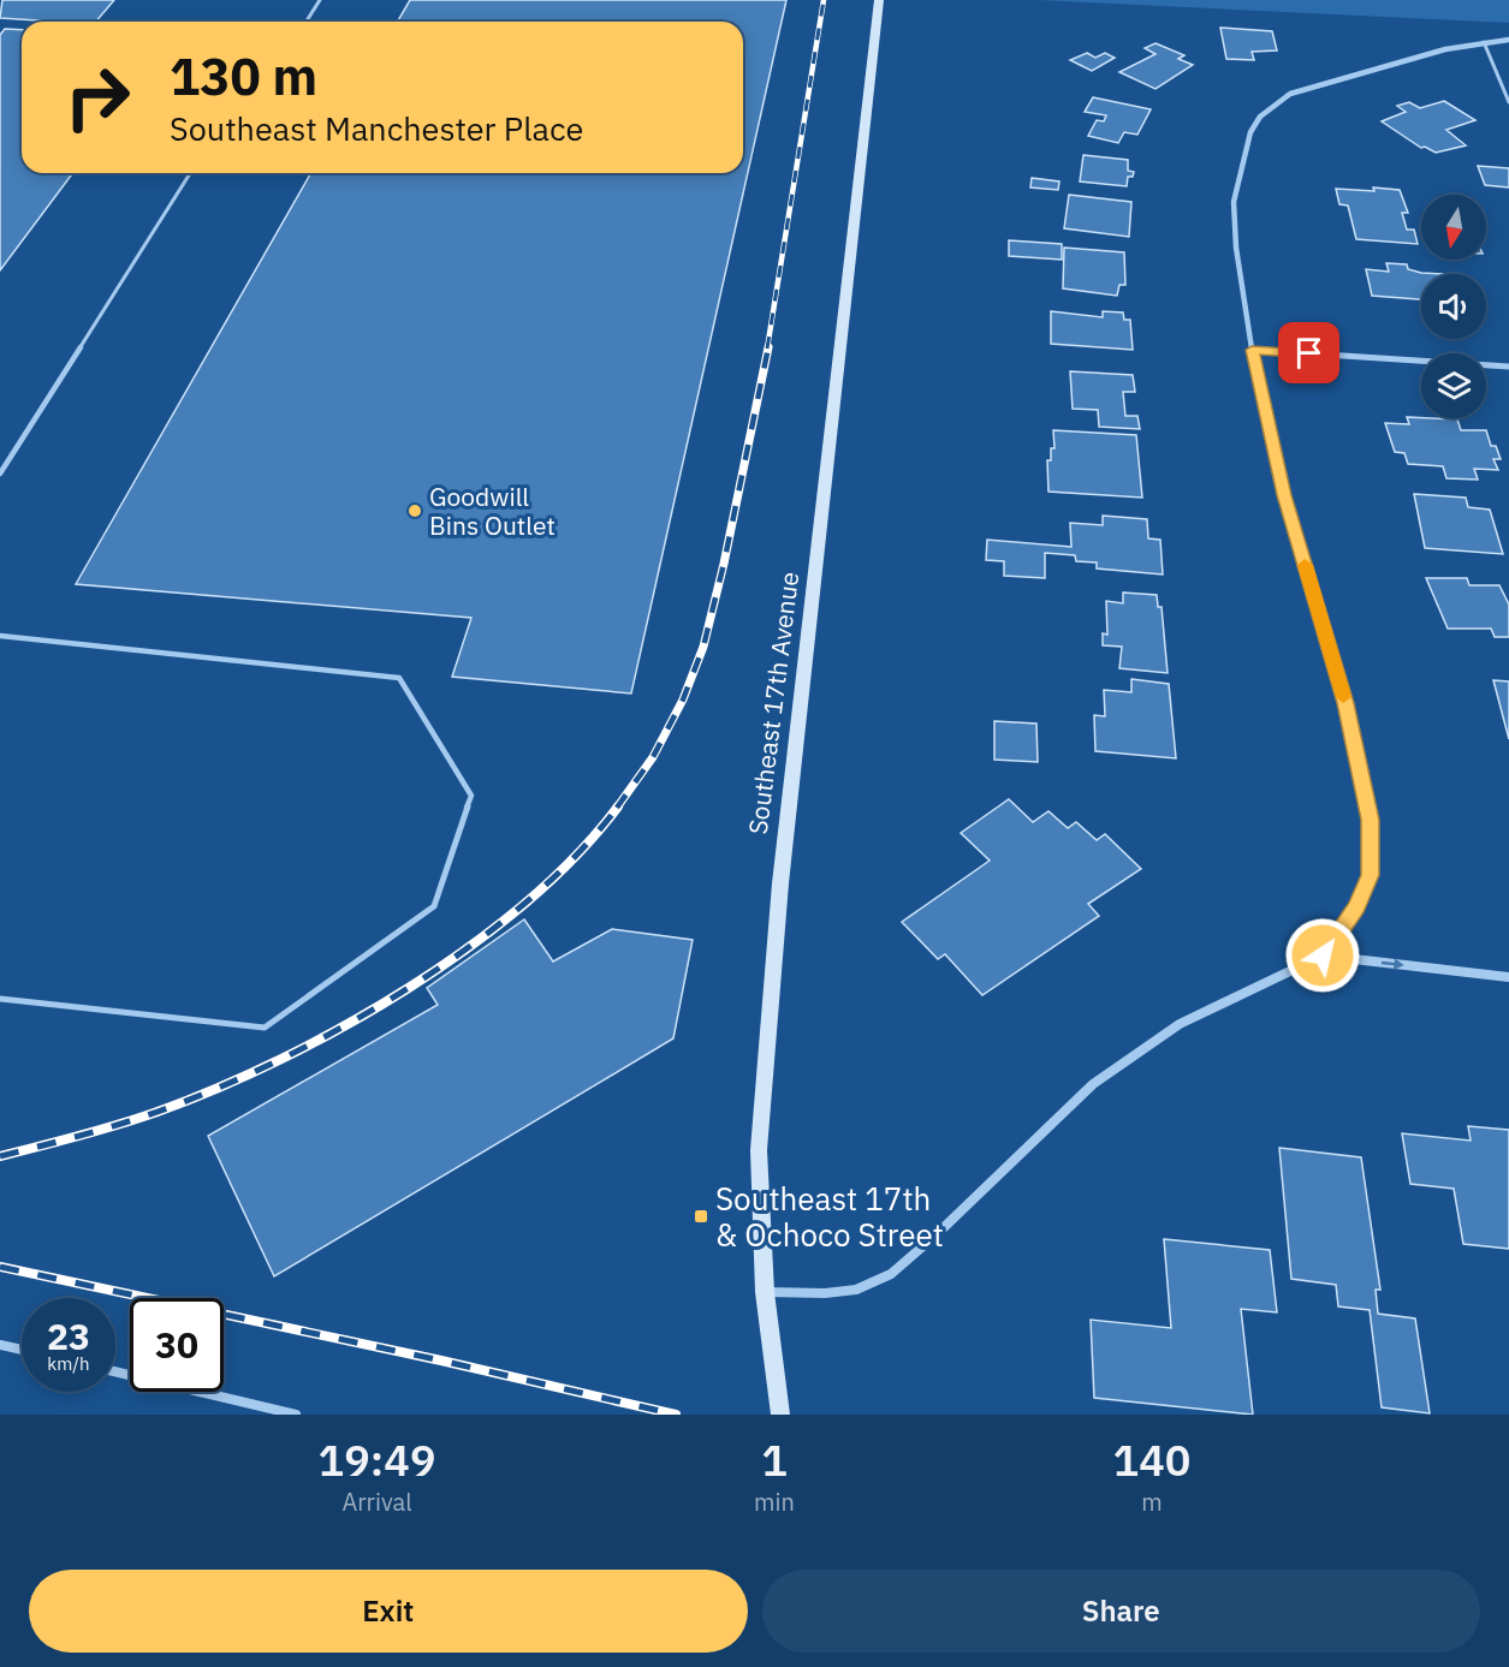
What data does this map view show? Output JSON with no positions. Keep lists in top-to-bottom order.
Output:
{
  "streets": {
    "main road": ["Southeast 17th Avenue"]
  },
  "places": {
    "other": ["Goodwill Bins Outlet"],
    "transit": ["Southeast 17th & Ochoco Street"]
  },
  "north": "bottom",
  "page": {
    "turn": ["130 m", "Southeast Manchester Place"],
    "speed": "23 km/h",
    "limit": "30",
    "eta": [
      "19:49",
      "Arrival",
      "1",
      "min",
      "140",
      "m"
    ],
    "buttons": ["Exit", "Share"]
  }
}
